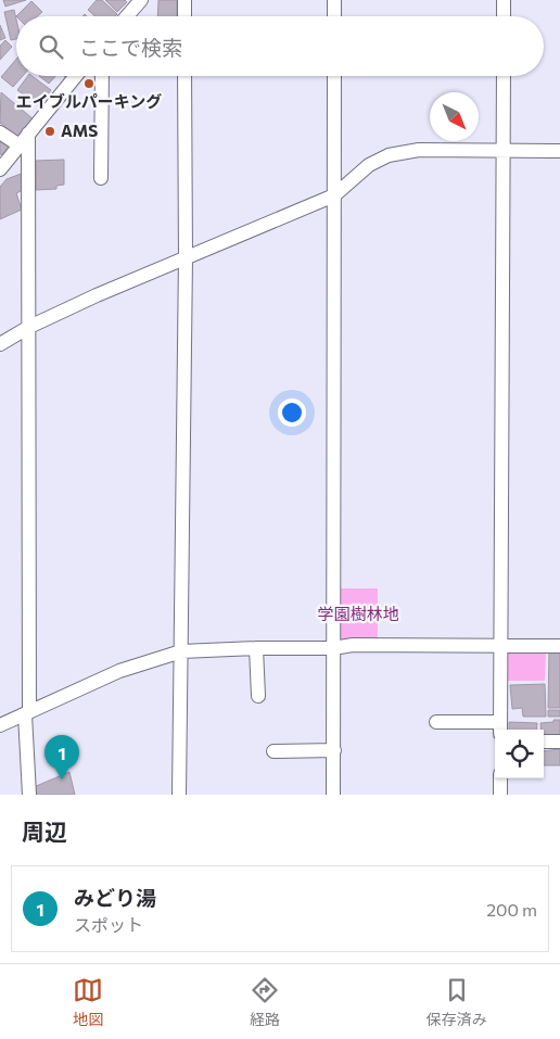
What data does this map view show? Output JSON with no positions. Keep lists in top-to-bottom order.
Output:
{
  "parks": ["学園樹林地"],
  "places": ["エイブルパーキング", "AMS"],
  "north": "bottom right",
  "page": {
    "search": "ここで検索",
    "pins": "1",
    "heading": "周辺",
    "list": [
      {
        "mark": "1",
        "name": "みどり湯",
        "note": "スポット",
        "value": "200 m"
      }
    ],
    "nav": ["地図", "経路", "保存済み"]
  }
}
